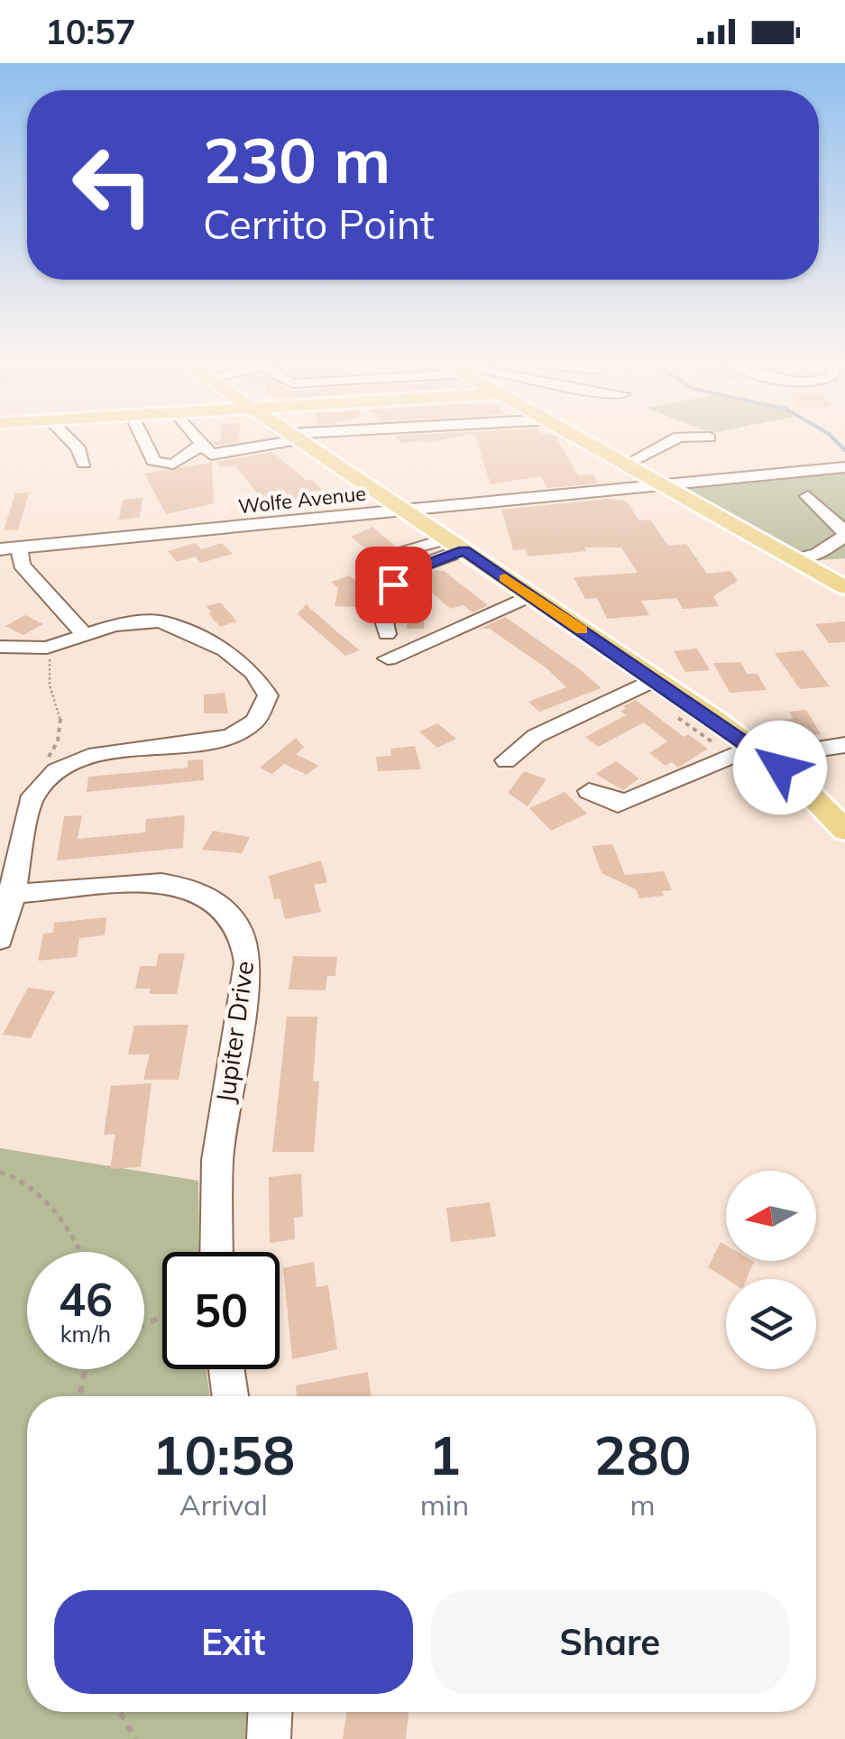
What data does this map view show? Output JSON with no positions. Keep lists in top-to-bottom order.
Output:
{
  "streets": {
    "street": ["Wolfe Avenue", "Jupiter Drive"]
  },
  "north": "left",
  "page": {
    "status": "10:57",
    "turn": ["230 m", "Cerrito Point"],
    "speed": "46 km/h",
    "limit": "50",
    "eta": [
      "10:58",
      "Arrival",
      "1",
      "min",
      "280",
      "m"
    ],
    "buttons": ["Exit", "Share"]
  }
}
